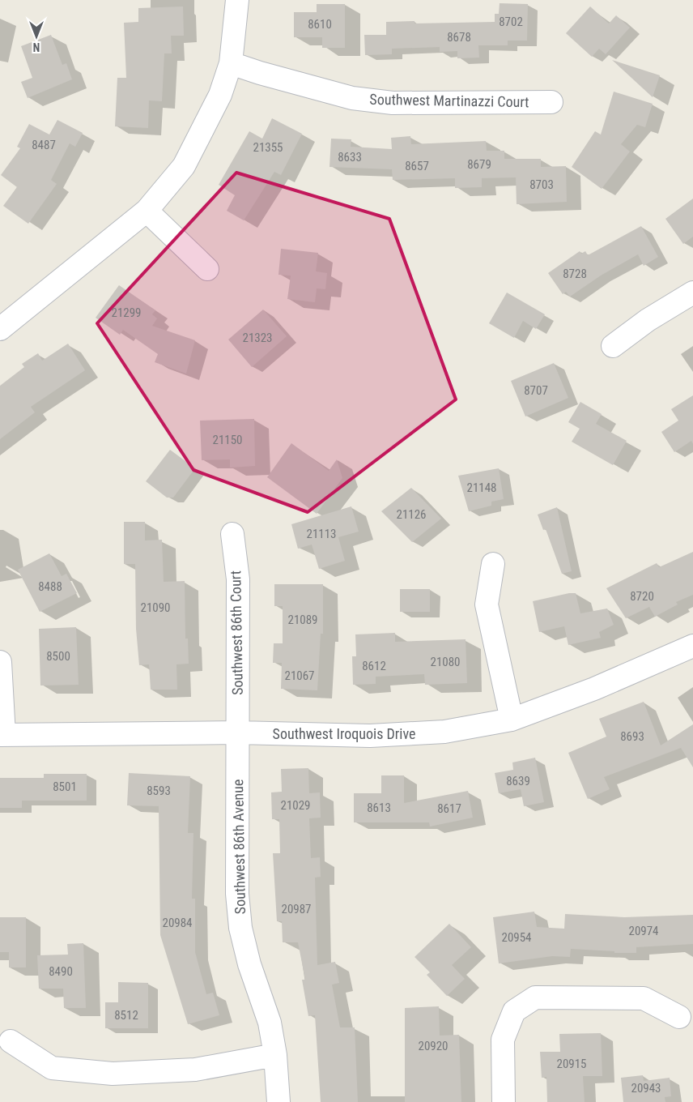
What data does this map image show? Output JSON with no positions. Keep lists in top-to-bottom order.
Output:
{
  "streets": {
    "street": [
      "Southwest Martinazzi Court",
      "Southwest 86th Court",
      "Southwest Iroquois Drive",
      "Southwest 86th Avenue"
    ]
  },
  "crossings": [
    ["Southwest 86th Court", "Southwest Iroquois Drive"],
    ["Southwest 86th Court", "Southwest 86th Avenue"],
    ["Southwest Iroquois Drive", "Southwest 86th Avenue"]
  ],
  "house_numbers": [
    "8702",
    "8610",
    "8678",
    "8487",
    "21355",
    "8633",
    "8679",
    "8657",
    "8703",
    "8728",
    "21299",
    "21323",
    "8707",
    "21150",
    "21148",
    "21126",
    "21113",
    "8488",
    "8720",
    "21090",
    "21089",
    "8500",
    "21080",
    "8612",
    "21067",
    "8693",
    "8639",
    "8501",
    "8593",
    "21029",
    "8613",
    "8617",
    "20987",
    "20984",
    "20974",
    "20954",
    "8490",
    "8512",
    "20920",
    "20915",
    "20943"
  ],
  "north": "bottom"
}
